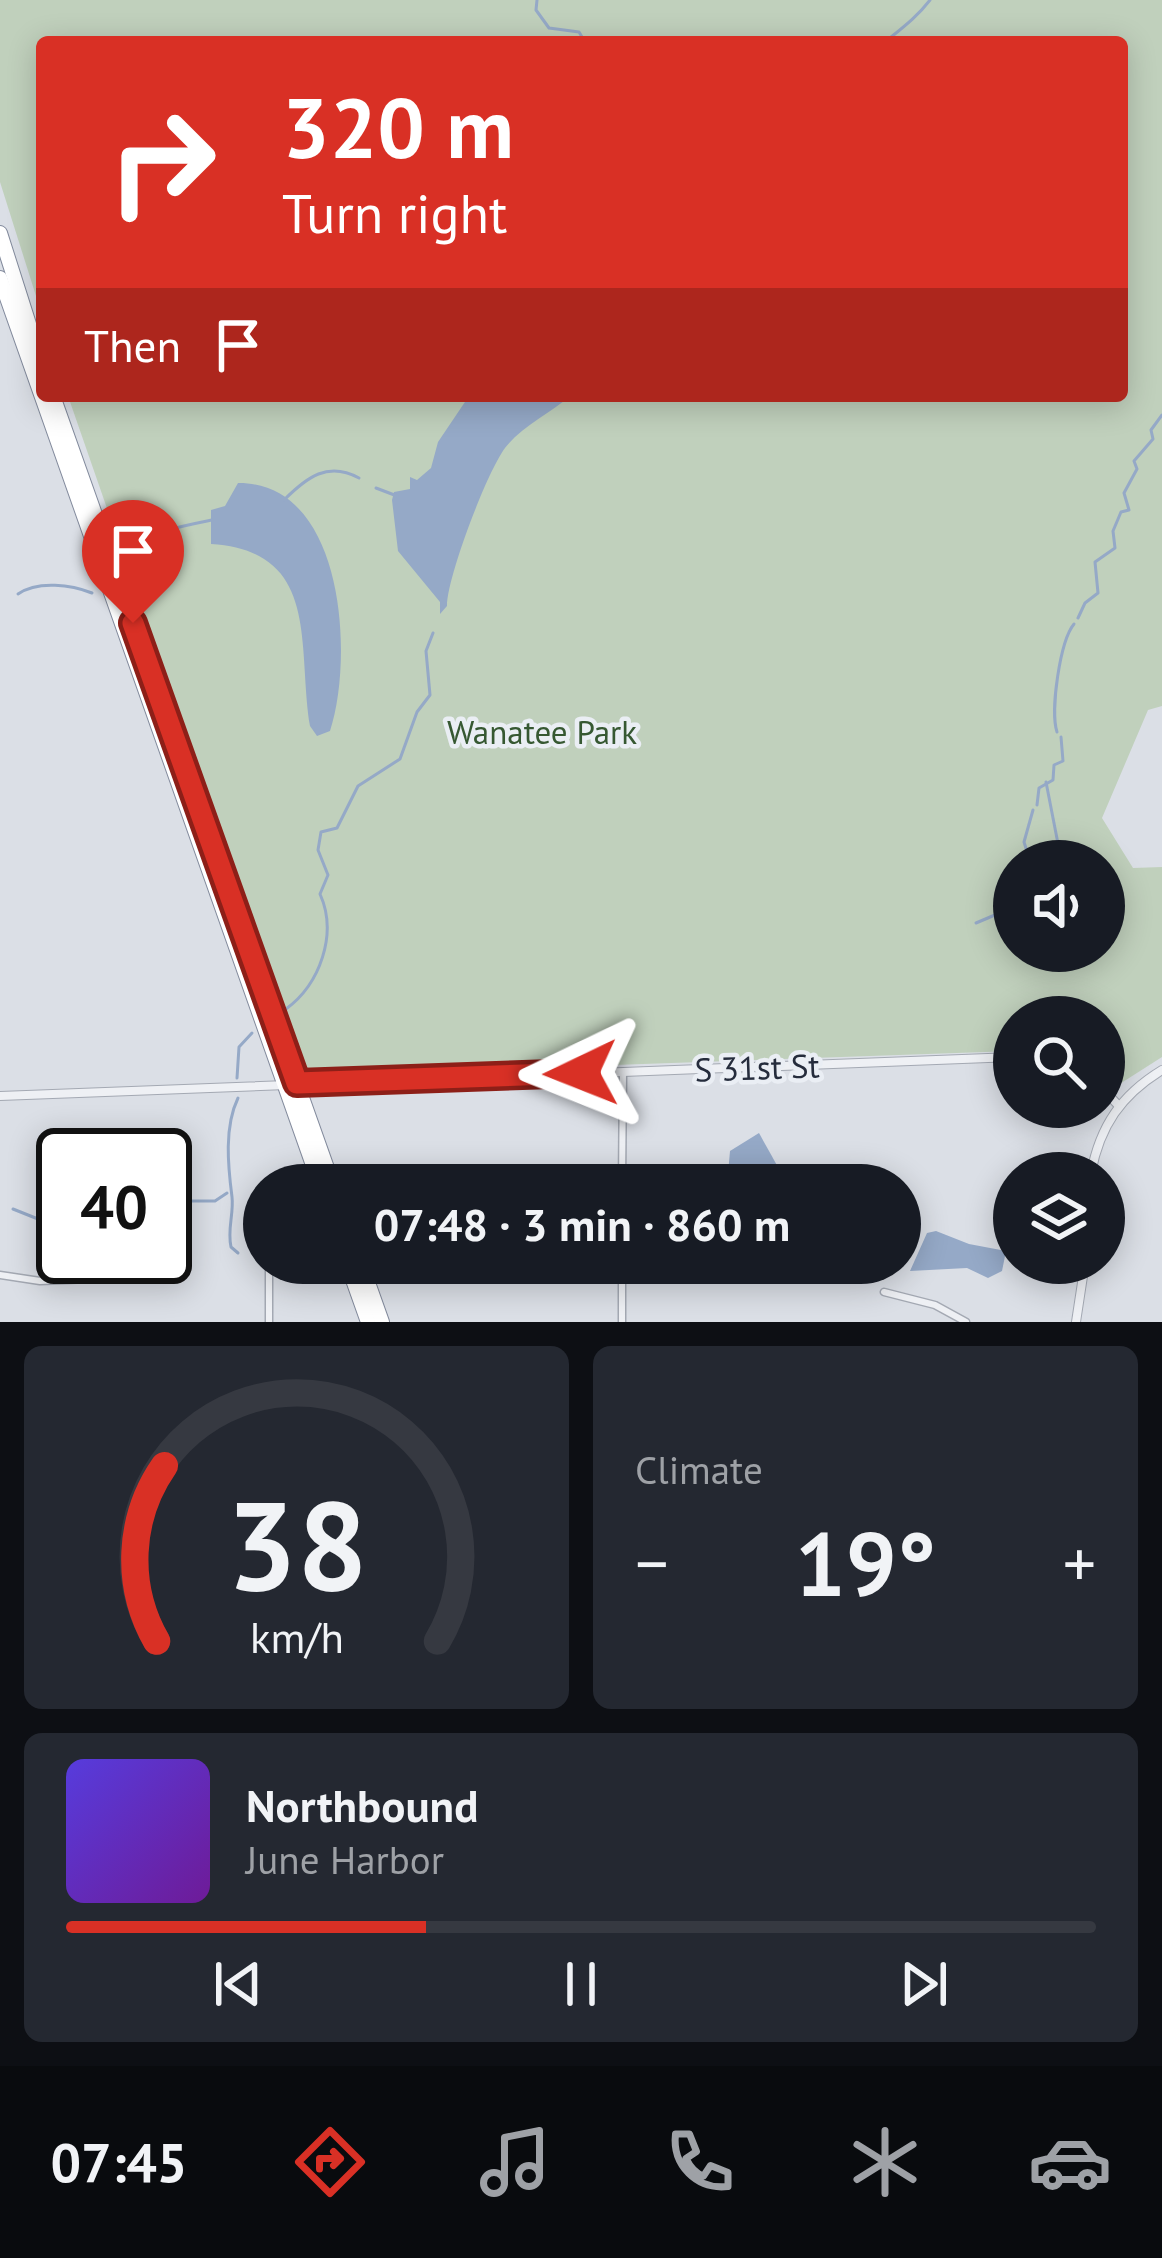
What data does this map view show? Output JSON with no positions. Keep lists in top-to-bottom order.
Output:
{
  "streets": {
    "street": ["S 31st St"]
  },
  "parks": ["Wanatee Park"],
  "page": {
    "turn": ["320 m", "Turn right"],
    "then": "Then",
    "limit": "40",
    "trip": "07:48 · 3 min · 860 m",
    "tile": "Climate",
    "heat": ["−", "19°", "+"],
    "song": ["Northbound", "June Harbor"],
    "tabs": "07:45",
    "gauge": ["38", "km/h"]
  }
}
